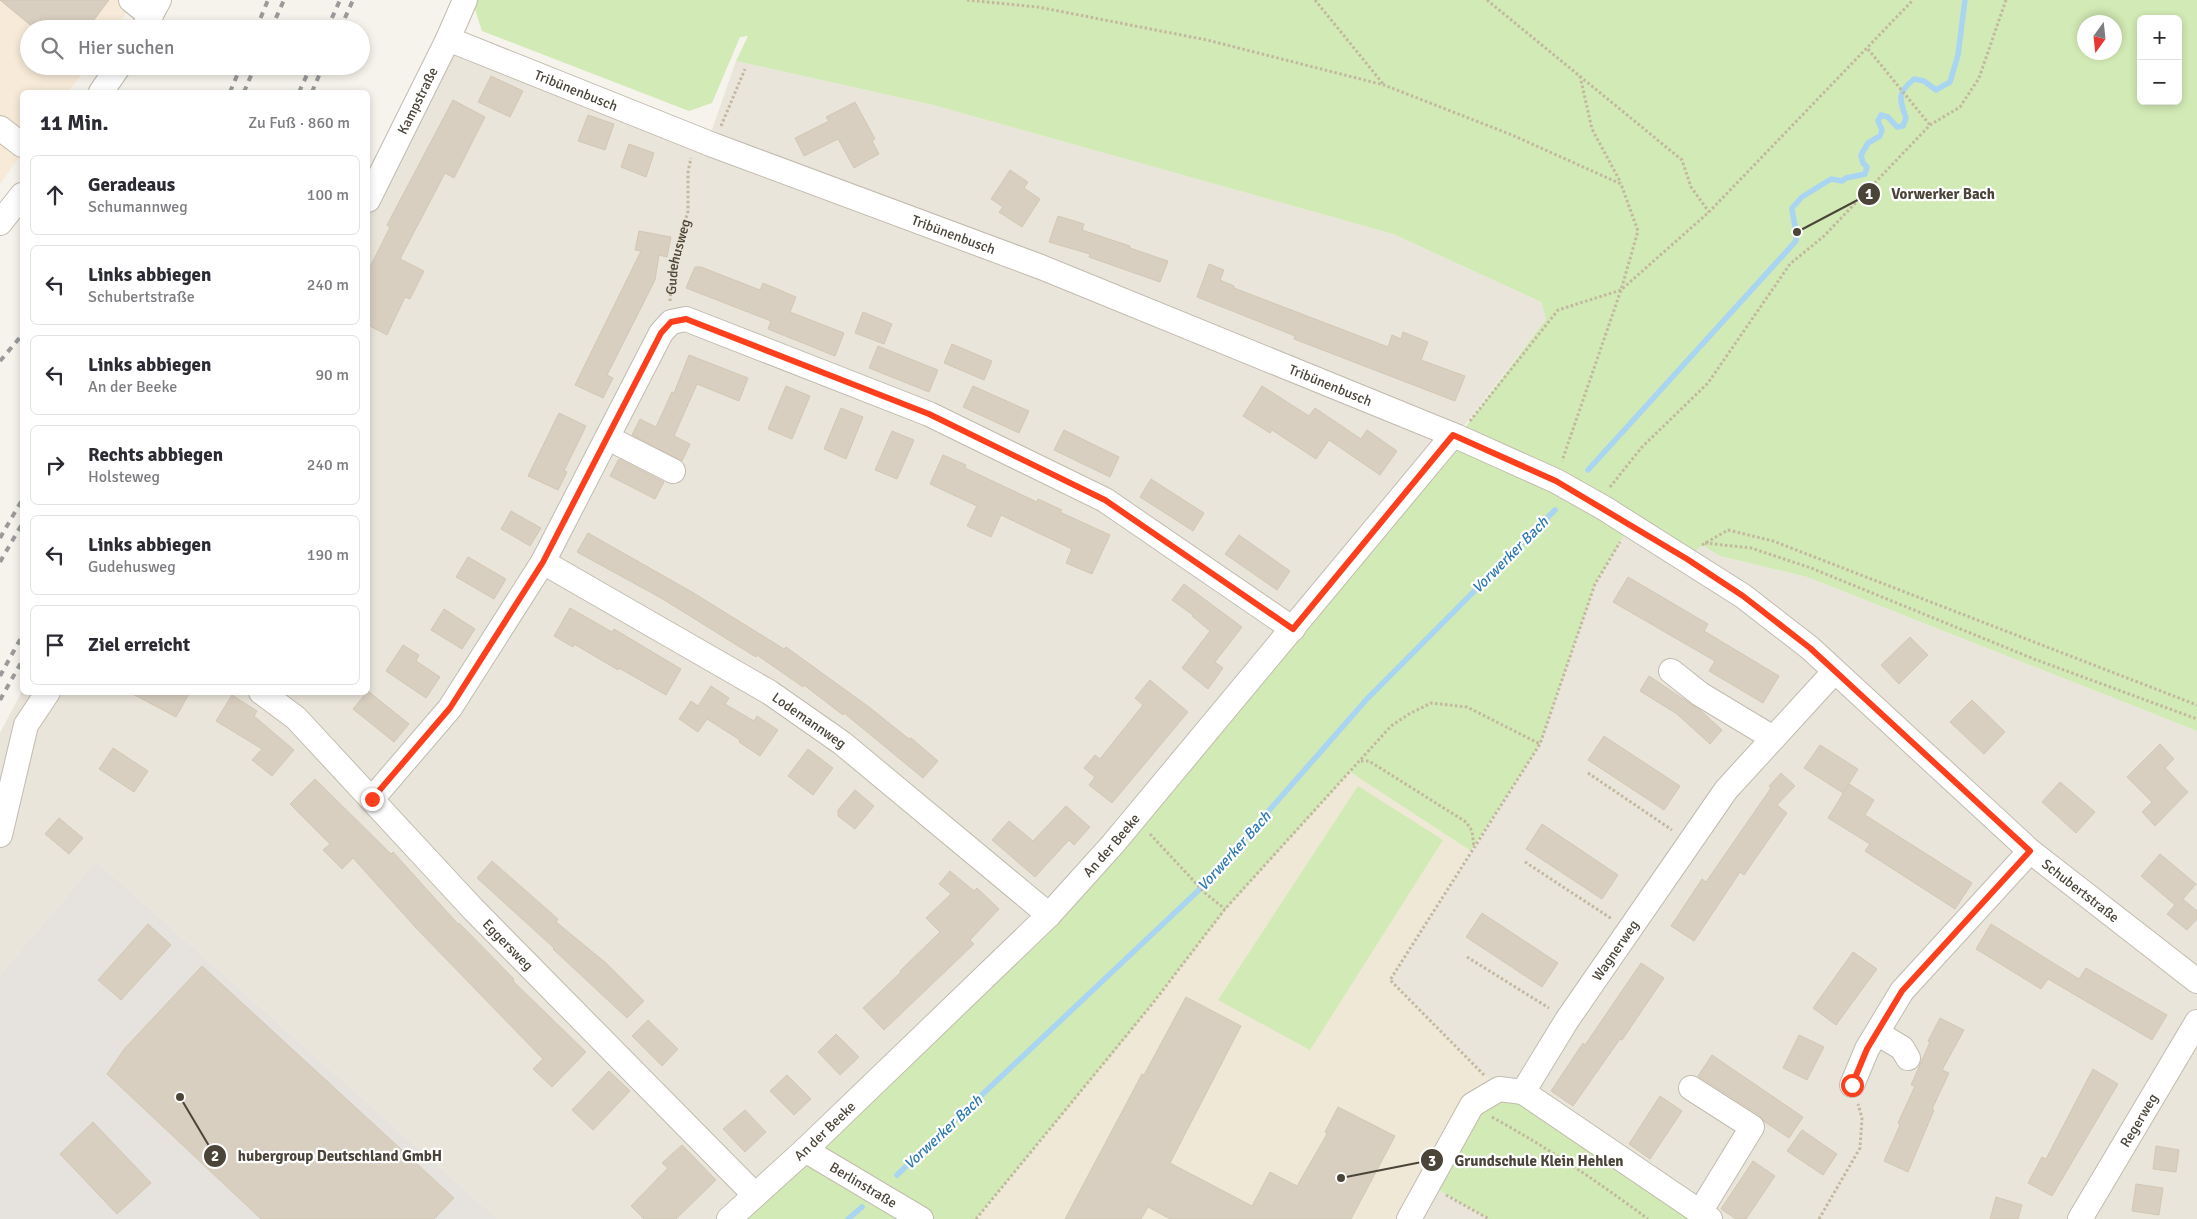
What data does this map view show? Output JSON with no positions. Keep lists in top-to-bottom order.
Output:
{
  "streets": {
    "street": [
      "Tribünenbusch",
      "Kampstraße",
      "Lodemannweg",
      "An der Beeke",
      "Schubertstraße",
      "Eggersweg",
      "Wagnerweg",
      "Regerweg",
      "Berlinstraße"
    ],
    "path": ["Gudehusweg"]
  },
  "crossings": [
    ["Tribünenbusch", "Kampstraße"],
    ["Tribünenbusch", "Gudehusweg"],
    ["Tribünenbusch", "An der Beeke"],
    ["Tribünenbusch", "Schubertstraße"],
    ["Lodemannweg", "An der Beeke"],
    ["An der Beeke", "Schubertstraße"],
    ["An der Beeke", "Eggersweg"],
    ["An der Beeke", "Berlinstraße"],
    ["Schubertstraße", "Wagnerweg"]
  ],
  "water": ["Vorwerker Bach"],
  "places": ["Vorwerker Bach", "hubergroup Deutschland GmbH", "Grundschule Klein Hehlen"],
  "north": "bottom",
  "page": {
    "map_buttons": ["+", "−"],
    "search": "Hier suchen",
    "heading": ["11 Min.", "Zu Fuß · 860 m"],
    "list": [
      ["Geradeaus", "Schumannweg", "100 m"],
      ["Links abbiegen", "Schubertstraße", "240 m"],
      ["Links abbiegen", "An der Beeke", "90 m"],
      ["Rechts abbiegen", "Holsteweg", "240 m"],
      ["Links abbiegen", "Gudehusweg", "190 m"],
      "Ziel erreicht"
    ]
  }
}
